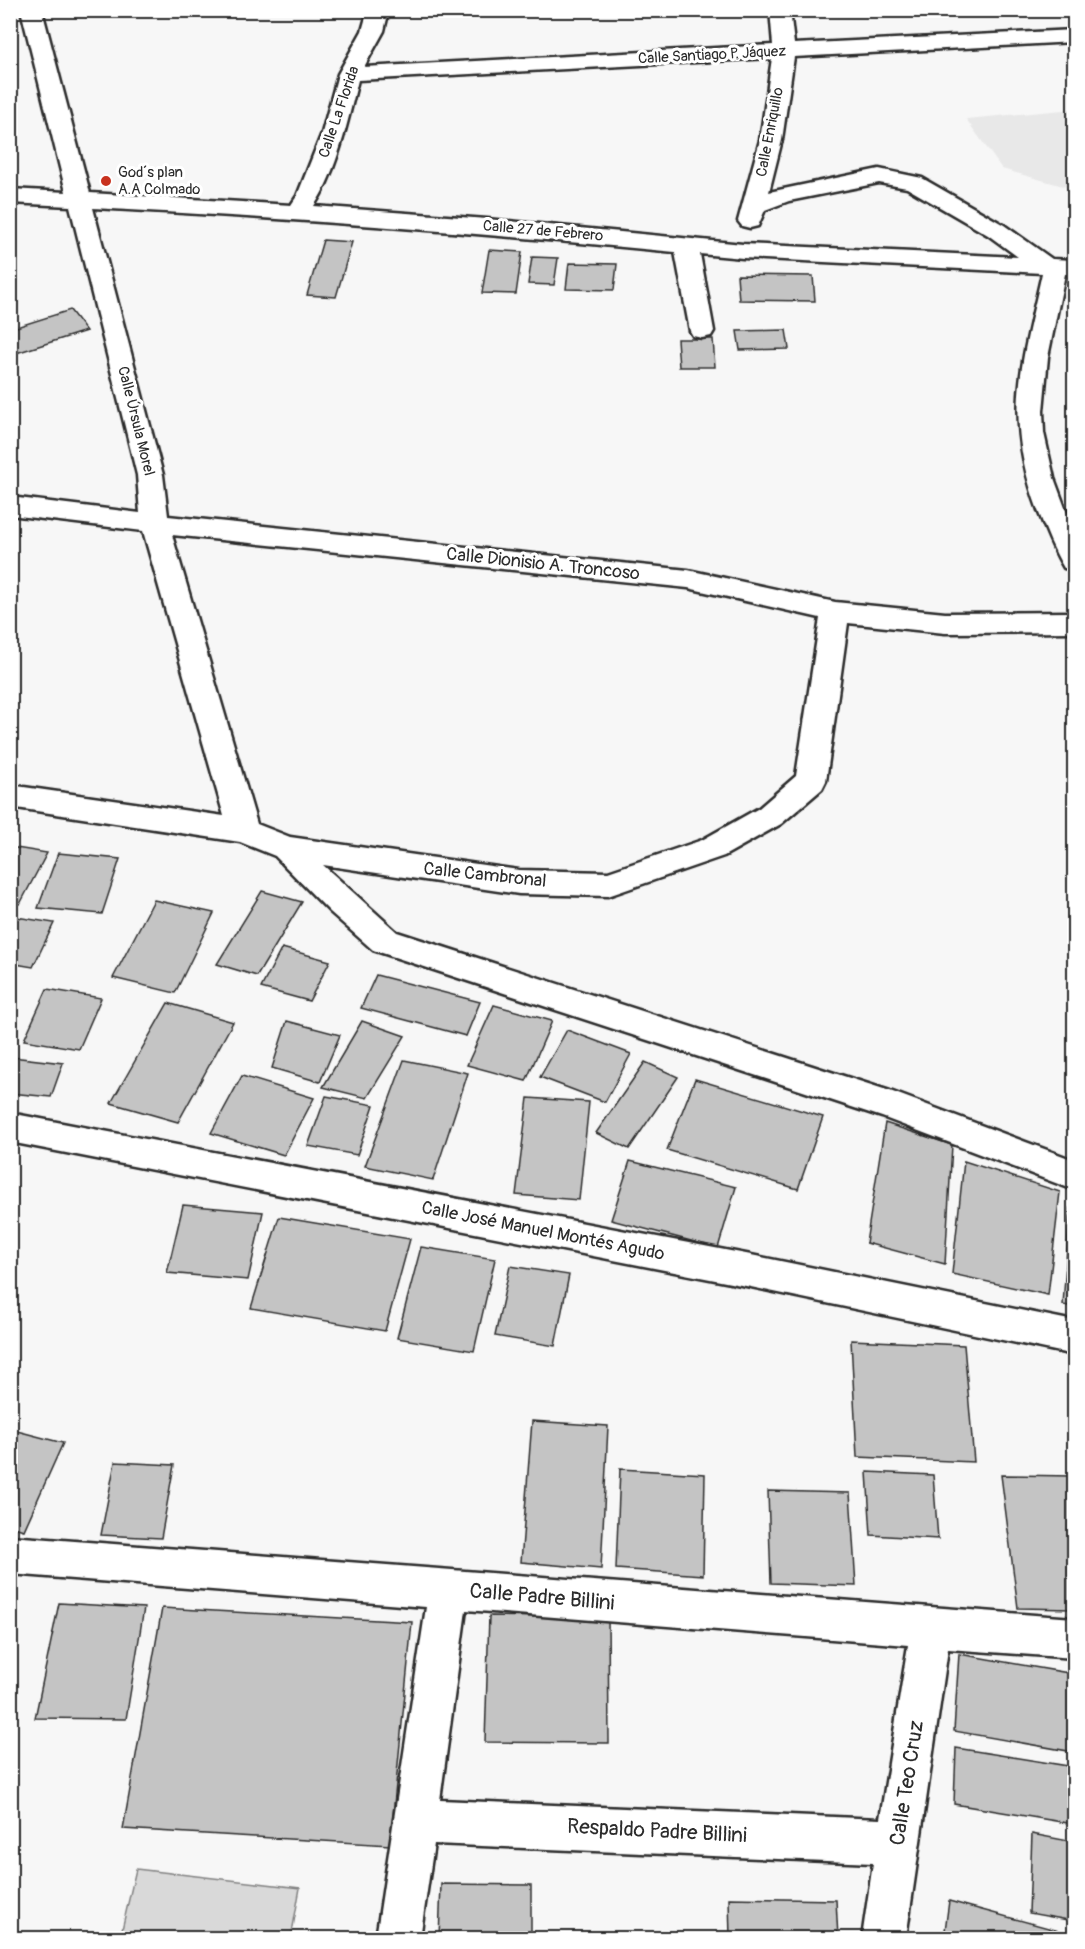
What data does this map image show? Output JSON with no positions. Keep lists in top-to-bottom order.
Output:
{
  "streets": {
    "street": [
      "Calle Santiago P. Jáquez",
      "Calle La Florida",
      "Calle Enriquillo",
      "Calle 27 de Febrero",
      "Calle Úrsula Morel",
      "Calle Dionisio A. Troncoso",
      "Calle Cambronal",
      "Calle José Manuel Montés Agudo",
      "Calle Padre Billini",
      "Calle Teo Cruz",
      "Respaldo Padre Billini"
    ]
  },
  "crossings": [
    ["Calle Santiago P. Jáquez", "Calle La Florida"],
    ["Calle Santiago P. Jáquez", "Calle Enriquillo"],
    ["Calle La Florida", "Calle 27 de Febrero"],
    ["Calle Enriquillo", "Calle 27 de Febrero"],
    ["Calle 27 de Febrero", "Calle Úrsula Morel"],
    ["Calle Úrsula Morel", "Calle Dionisio A. Troncoso"],
    ["Calle Dionisio A. Troncoso", "Calle Cambronal"],
    ["Calle Padre Billini", "Calle Teo Cruz"],
    ["Calle Teo Cruz", "Respaldo Padre Billini"]
  ],
  "places": ["God´s plan A.A Colmado"]
}
